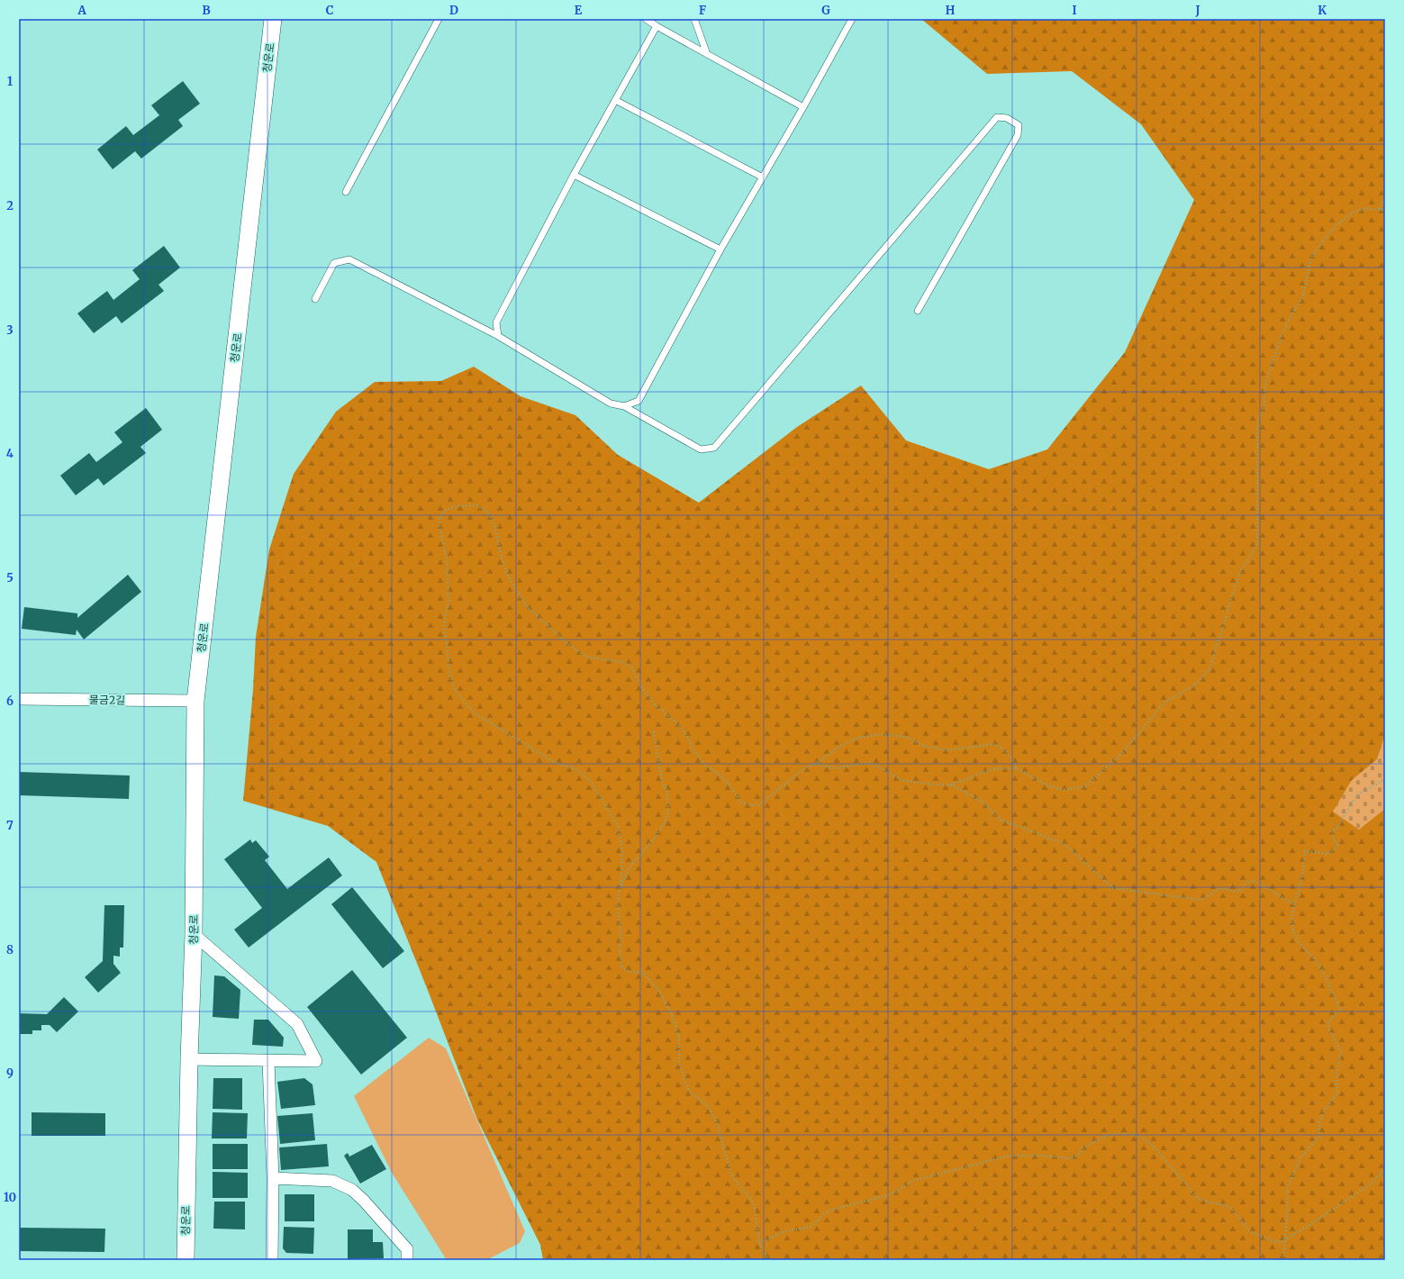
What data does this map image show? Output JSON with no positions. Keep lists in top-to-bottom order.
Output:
{
  "streets": {
    "street": ["청운로", "물금2길"]
  },
  "crossings": [
    ["청운로", "물금2길"]
  ],
  "grid": {
    "columns": [
      "A",
      "B",
      "C",
      "D",
      "E",
      "F",
      "G",
      "H",
      "I",
      "J",
      "K"
    ],
    "rows": [
      "1",
      "2",
      "3",
      "4",
      "5",
      "6",
      "7",
      "8",
      "9",
      "10"
    ]
  }
}
